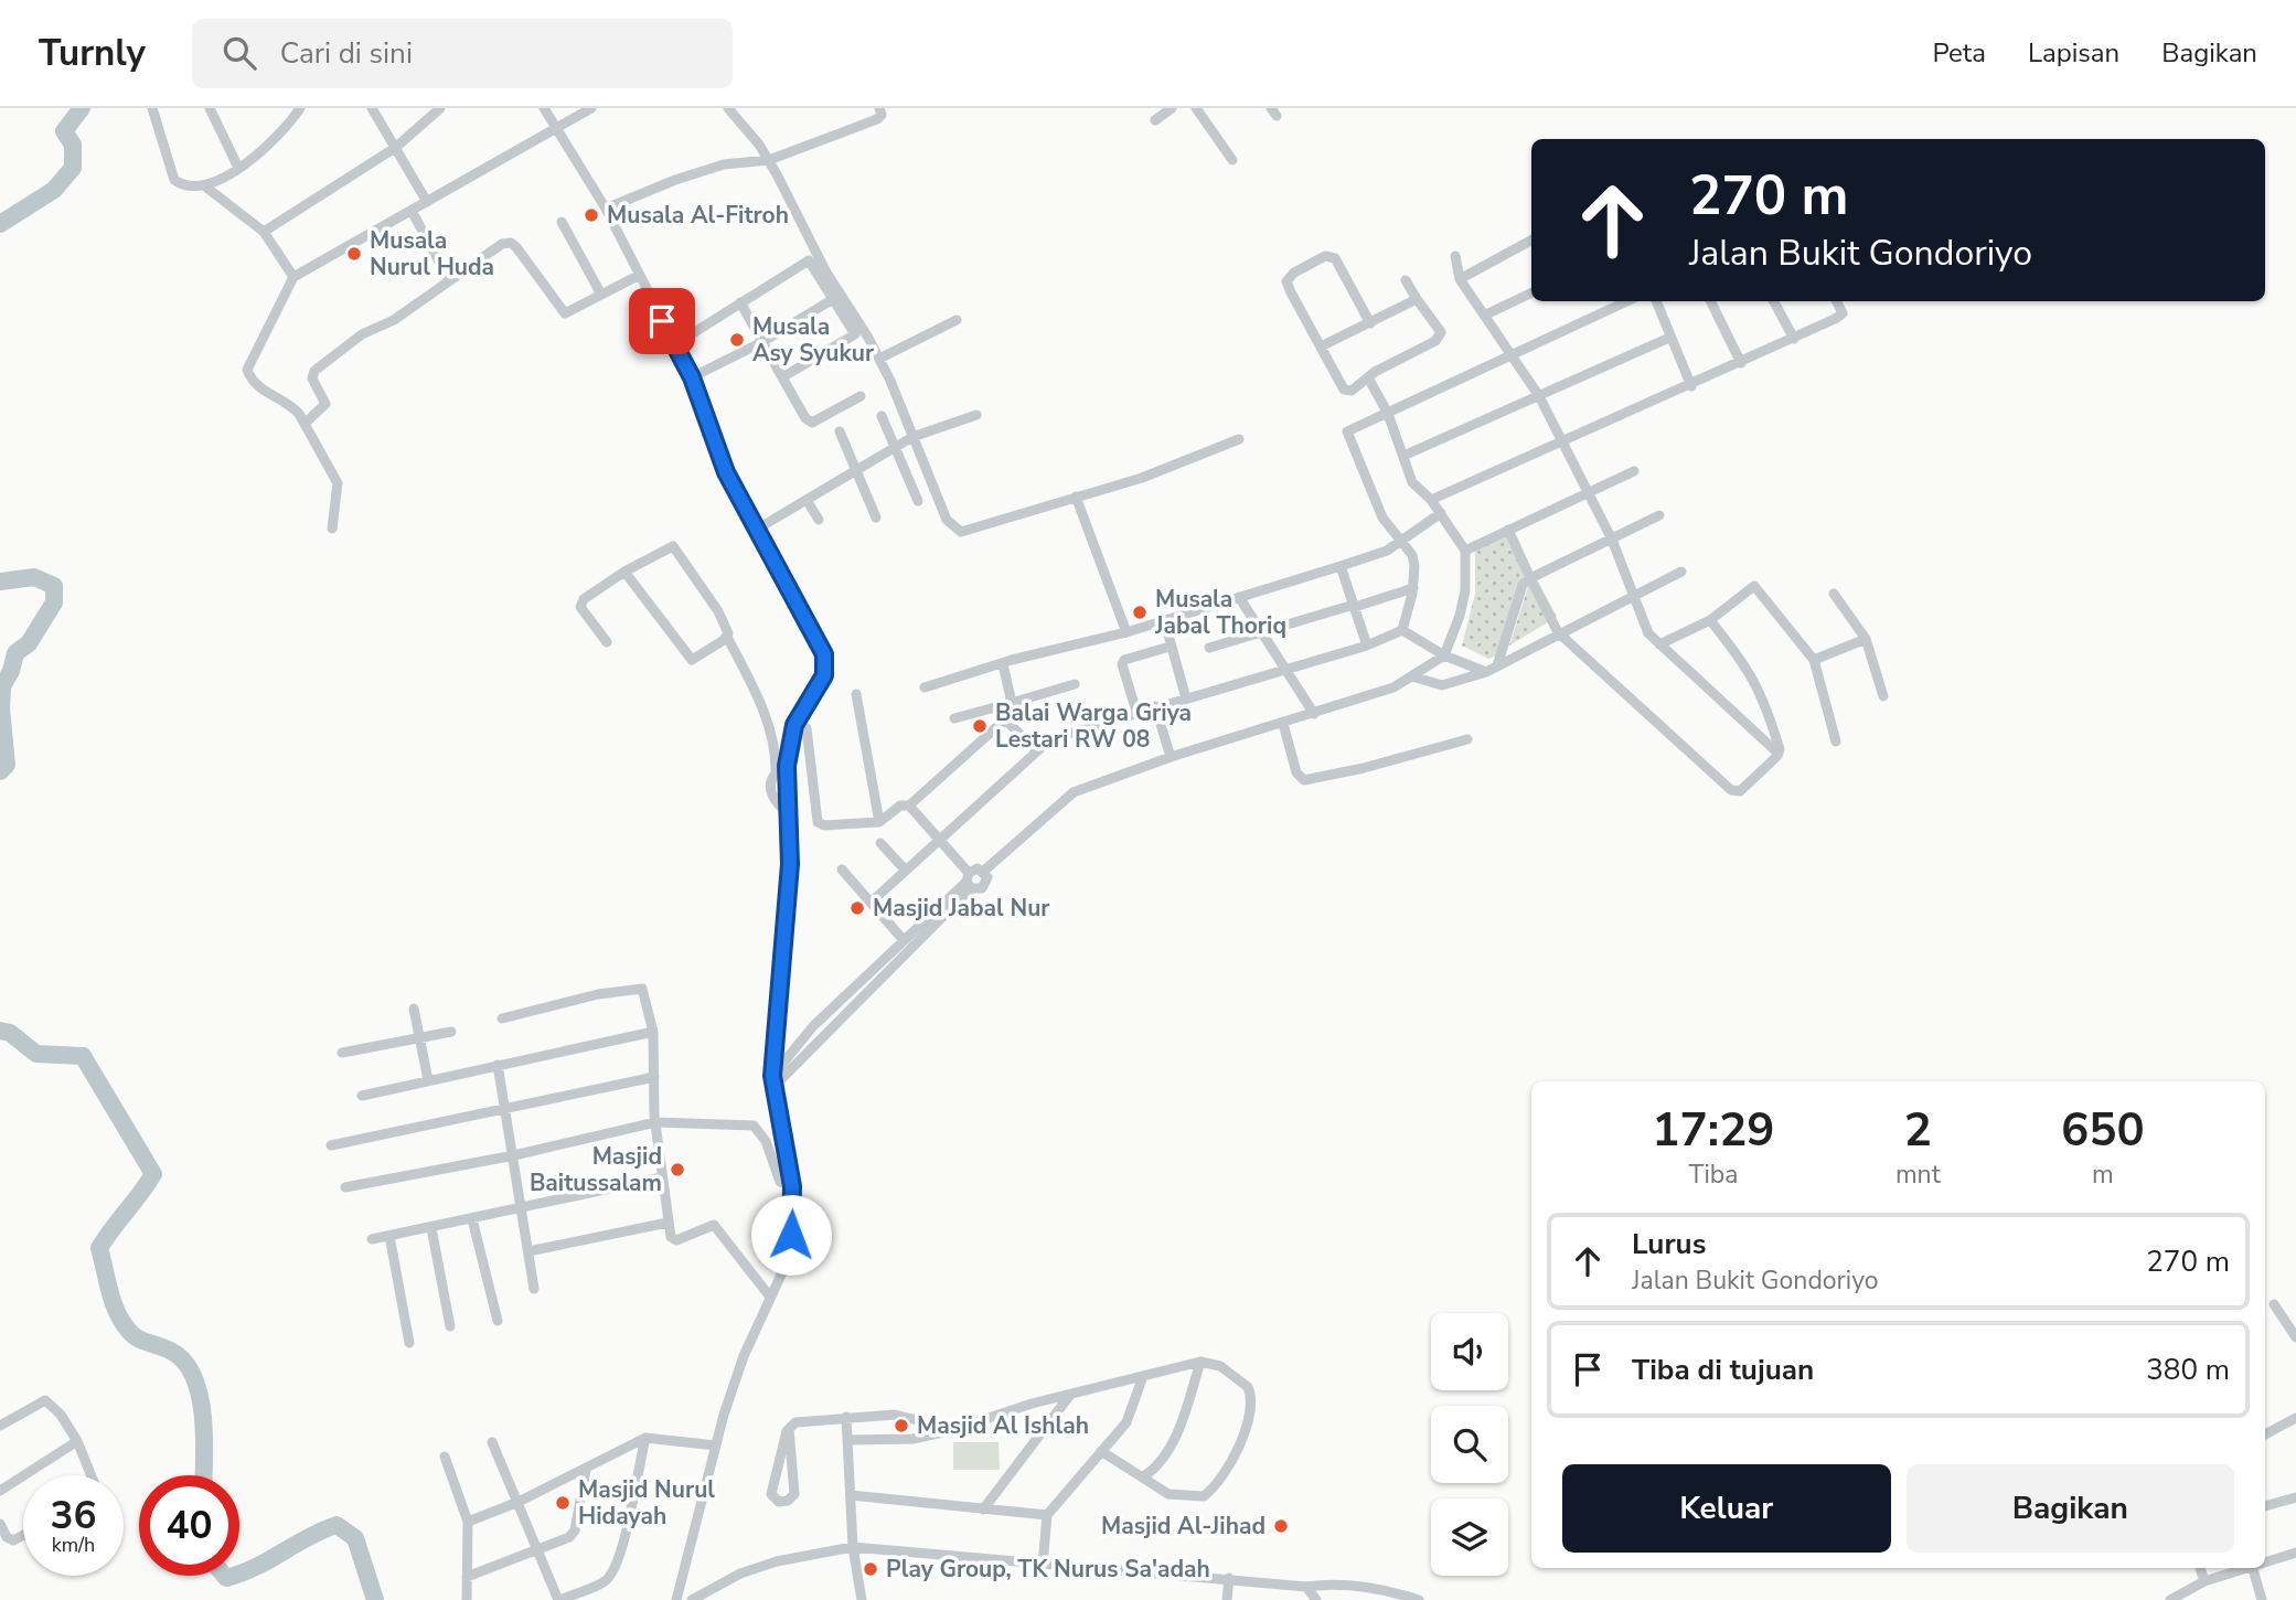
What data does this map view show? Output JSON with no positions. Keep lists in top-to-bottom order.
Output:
{
  "places": [
    "Musala Al-Fitroh",
    "Musala Nurul Huda",
    "Musala Asy Syukur",
    "Musala Jabal Thoriq",
    "Balai Warga Griya Lestari RW 08",
    "Masjid Jabal Nur",
    "Masjid Baitussalam",
    "Masjid Al Ishlah",
    "Masjid Nurul Hidayah",
    "Masjid Al-Jihad",
    "Play Group, TK Nurus Sa'adah"
  ],
  "page": {
    "header": "Turnly",
    "search": "Cari di sini",
    "nav": ["Peta", "Lapisan", "Bagikan"],
    "turn": ["270 m", "Jalan Bukit Gondoriyo"],
    "eta": [
      "17:29",
      "Tiba",
      "2",
      "mnt",
      "650",
      "m"
    ],
    "list": [
      {
        "name": "Lurus",
        "note": "Jalan Bukit Gondoriyo",
        "value": "270 m"
      },
      {
        "name": "Tiba di tujuan",
        "value": "380 m"
      }
    ],
    "buttons": ["Keluar", "Bagikan"],
    "speed": "36 km/h",
    "limit": "40"
  }
}
